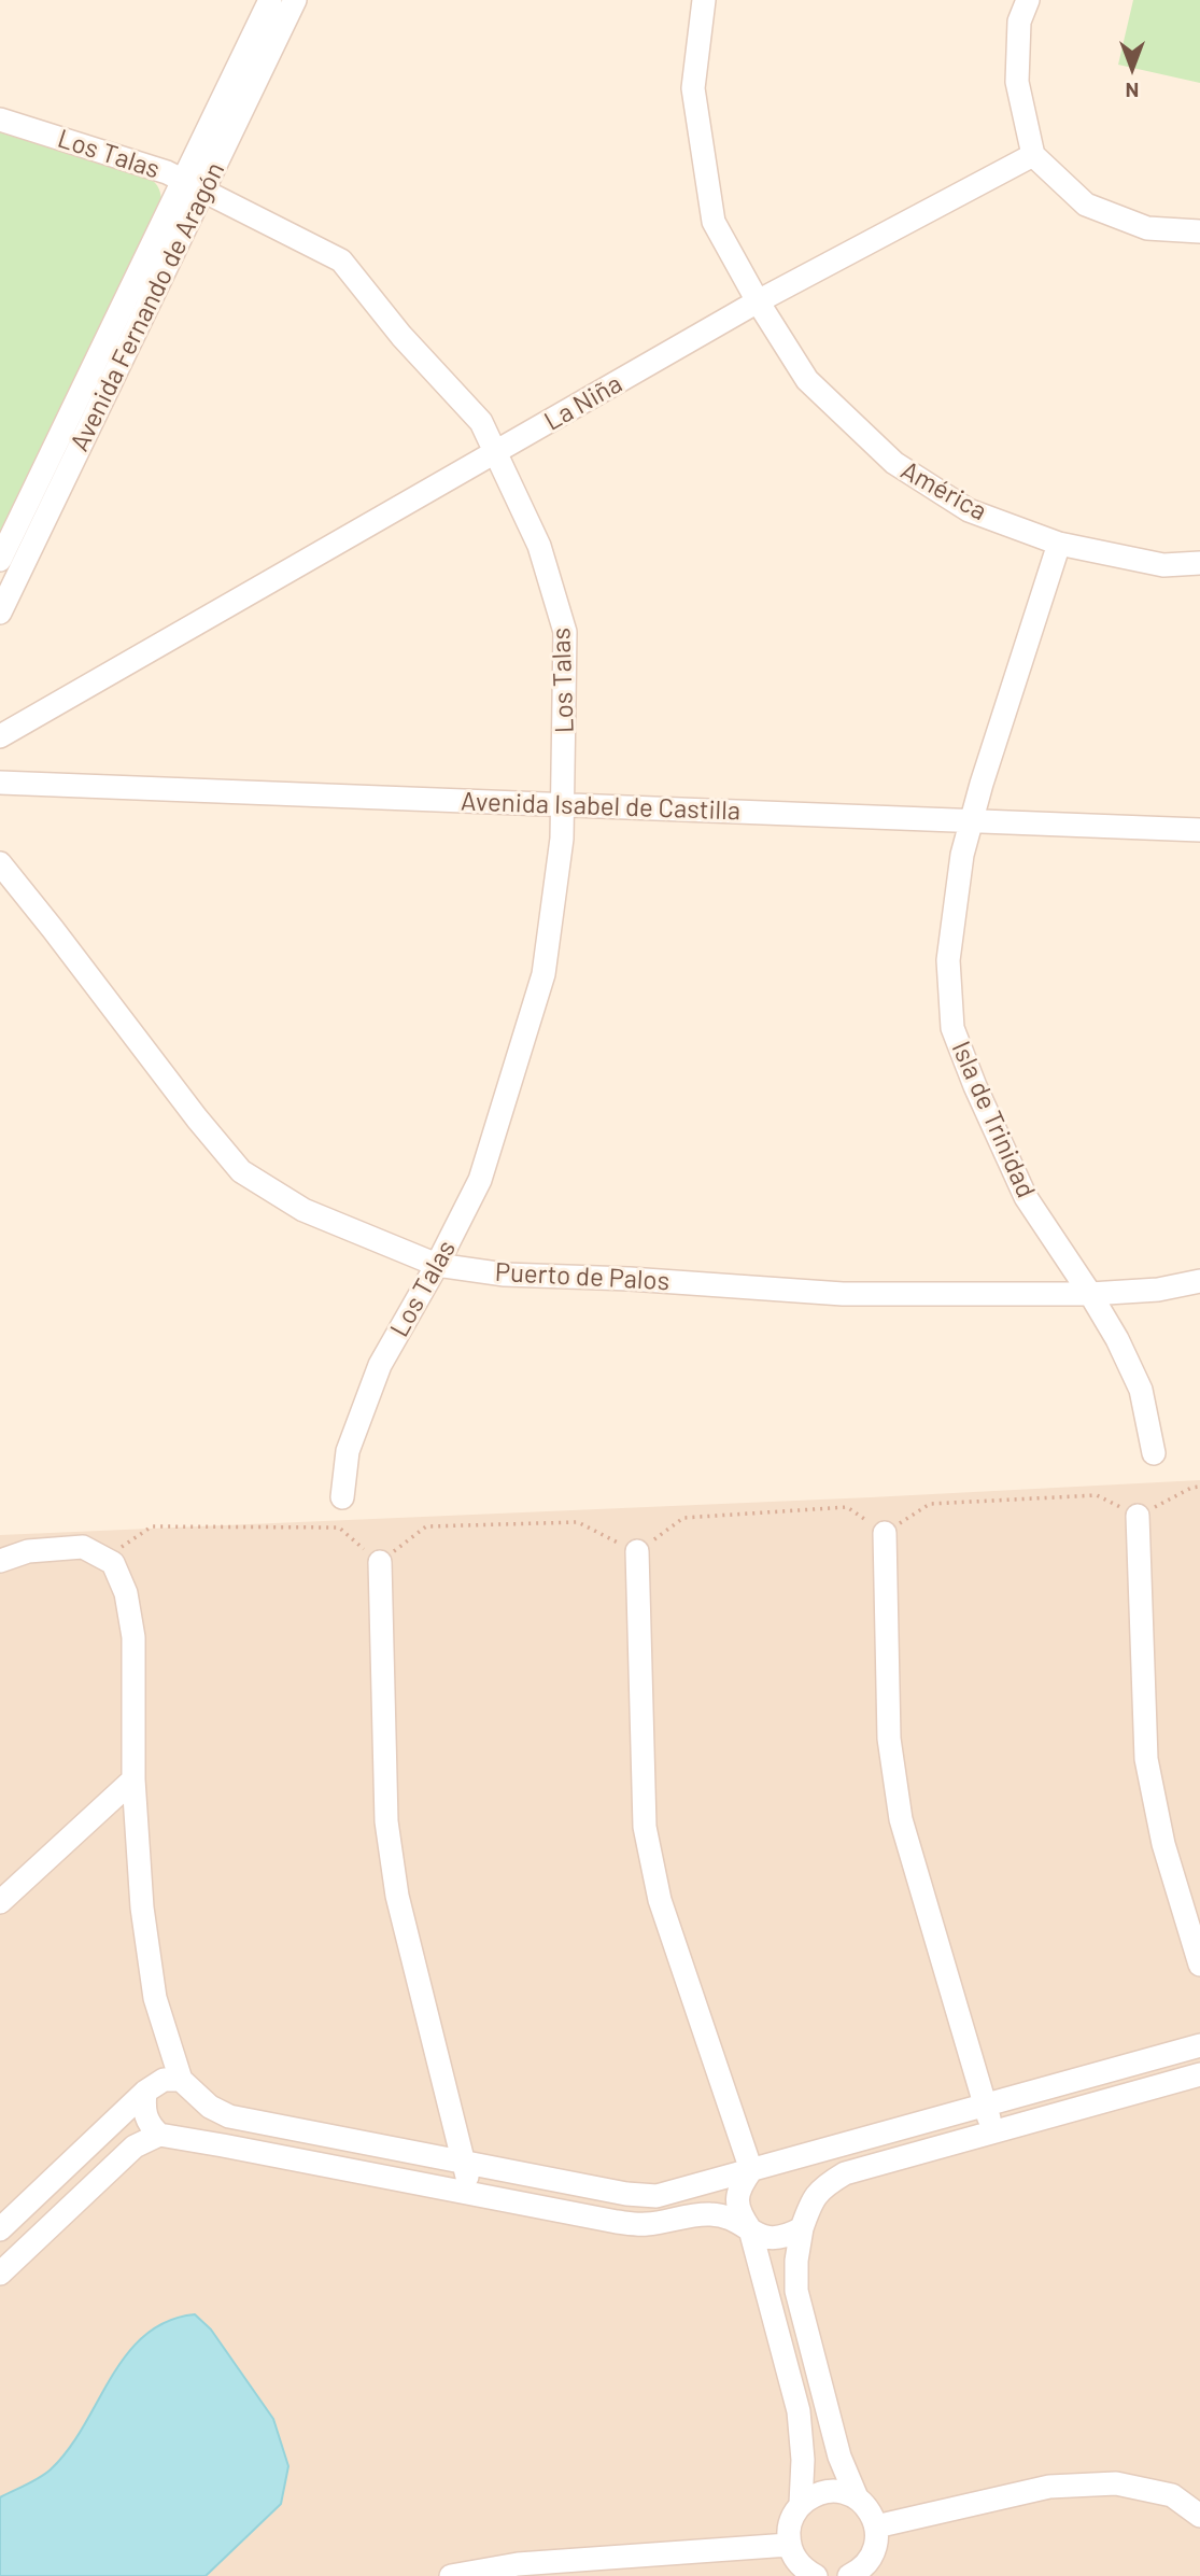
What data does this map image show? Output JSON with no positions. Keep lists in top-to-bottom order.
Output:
{
  "streets": {
    "street": [
      "Los Talas",
      "Avenida Fernando de Aragón",
      "La Niña",
      "América",
      "Avenida Isabel de Castilla",
      "Isla de Trinidad",
      "Puerto de Palos"
    ]
  },
  "crossings": [
    ["Los Talas", "Avenida Fernando de Aragón"],
    ["Los Talas", "La Niña"],
    ["Los Talas", "Avenida Isabel de Castilla"],
    ["Los Talas", "Puerto de Palos"],
    ["La Niña", "América"],
    ["América", "Isla de Trinidad"],
    ["Avenida Isabel de Castilla", "Isla de Trinidad"],
    ["Isla de Trinidad", "Puerto de Palos"]
  ],
  "north": "bottom"
}
